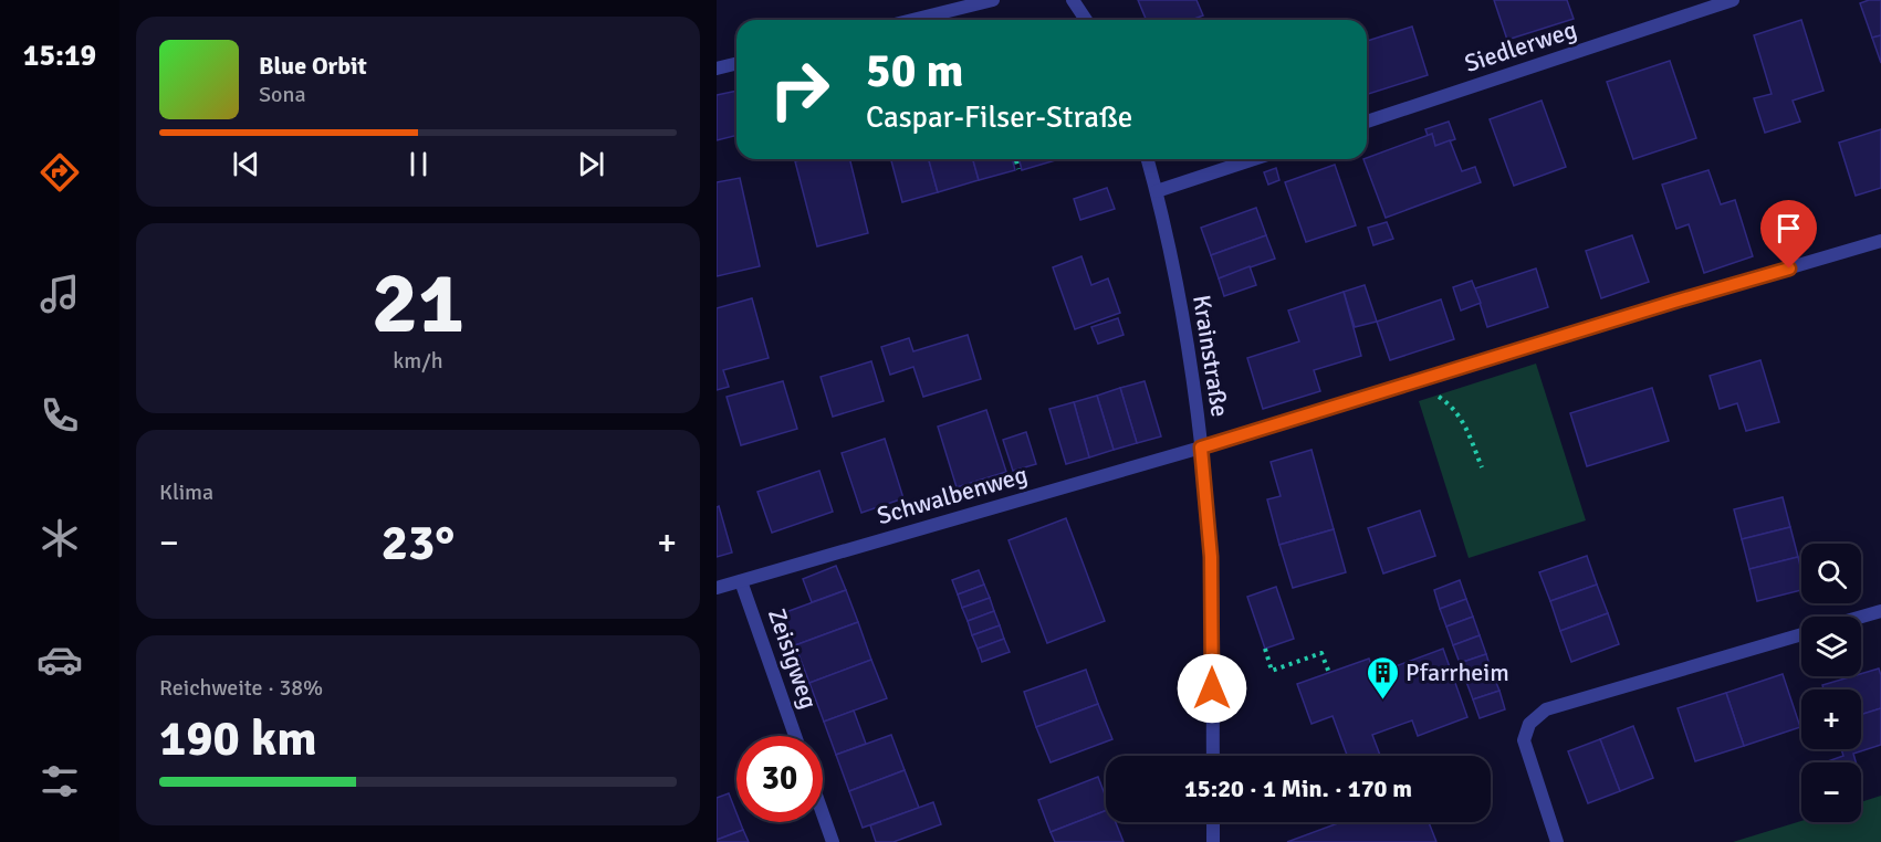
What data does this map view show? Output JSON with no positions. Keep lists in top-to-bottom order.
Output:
{
  "streets": {
    "street": [
      "Siedlerweg",
      "Krainstraße",
      "Schwalbenweg",
      "Zeisigweg"
    ]
  },
  "crossings": [
    ["Krainstraße", "Schwalbenweg"],
    ["Schwalbenweg", "Zeisigweg"]
  ],
  "places": {
    "building": ["Pfarrheim"]
  },
  "page": {
    "tabs": "15:19",
    "turn": ["50 m", "Caspar-Filser-Straße"],
    "song": ["Blue Orbit", "Sona"],
    "tile": [
      ["21", "km/h"],
      "Klima",
      ["Reichweite · 38%", "190 km"]
    ],
    "heat": ["−", "23°", "+"],
    "map_buttons": ["+", "−"],
    "limit": "30",
    "trip": "15:20 · 1 Min. · 170 m"
  }
}
